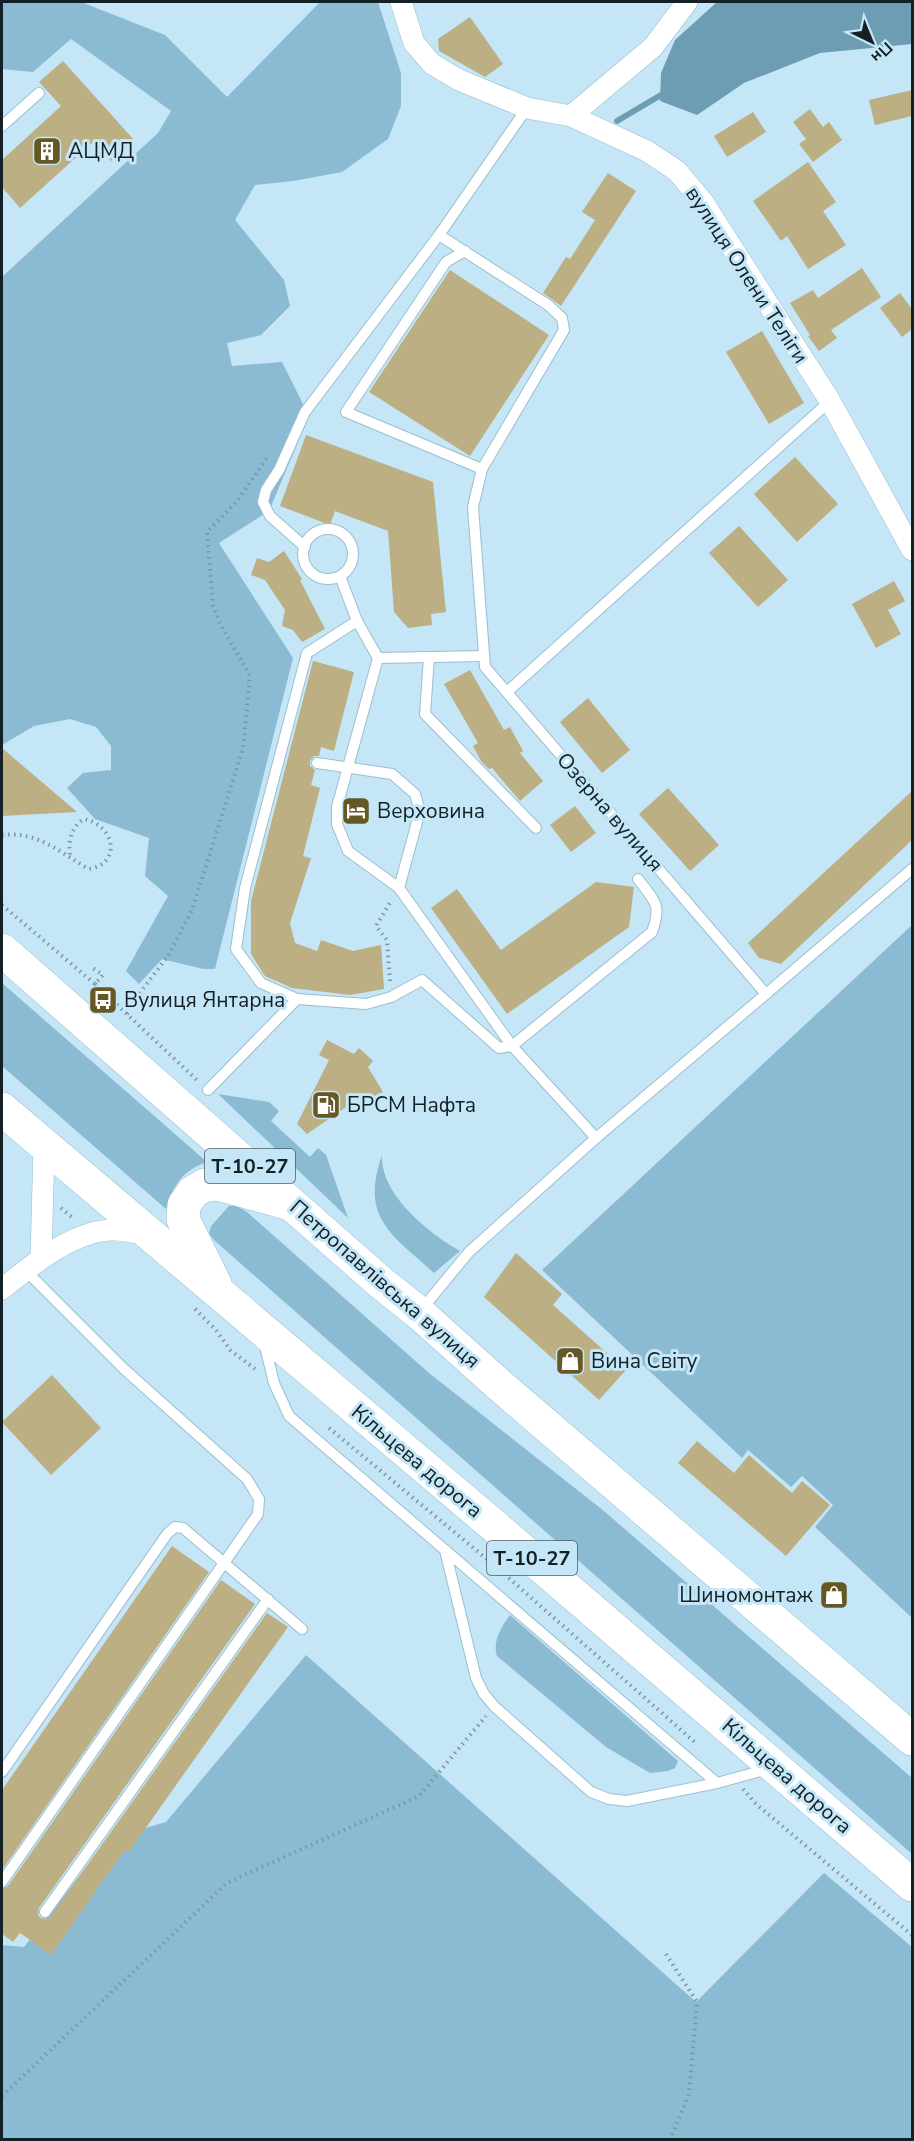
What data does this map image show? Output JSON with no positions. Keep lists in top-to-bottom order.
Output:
{
  "streets": {
    "highway": ["Т-10-27", "Петропавлівська вулиця", "Кільцева дорога"],
    "street": ["вулиця Олени Теліги"],
    "lane": ["Озерна вулиця"]
  },
  "places": {
    "building": ["АЦМД"],
    "hotel": ["Верховина"],
    "bus stop": ["Вулиця Янтарна"],
    "fuel station": ["БРСМ Нафта"],
    "shop": ["Вина Світу", "Шиномонтаж"]
  },
  "north": "bottom right"
}
